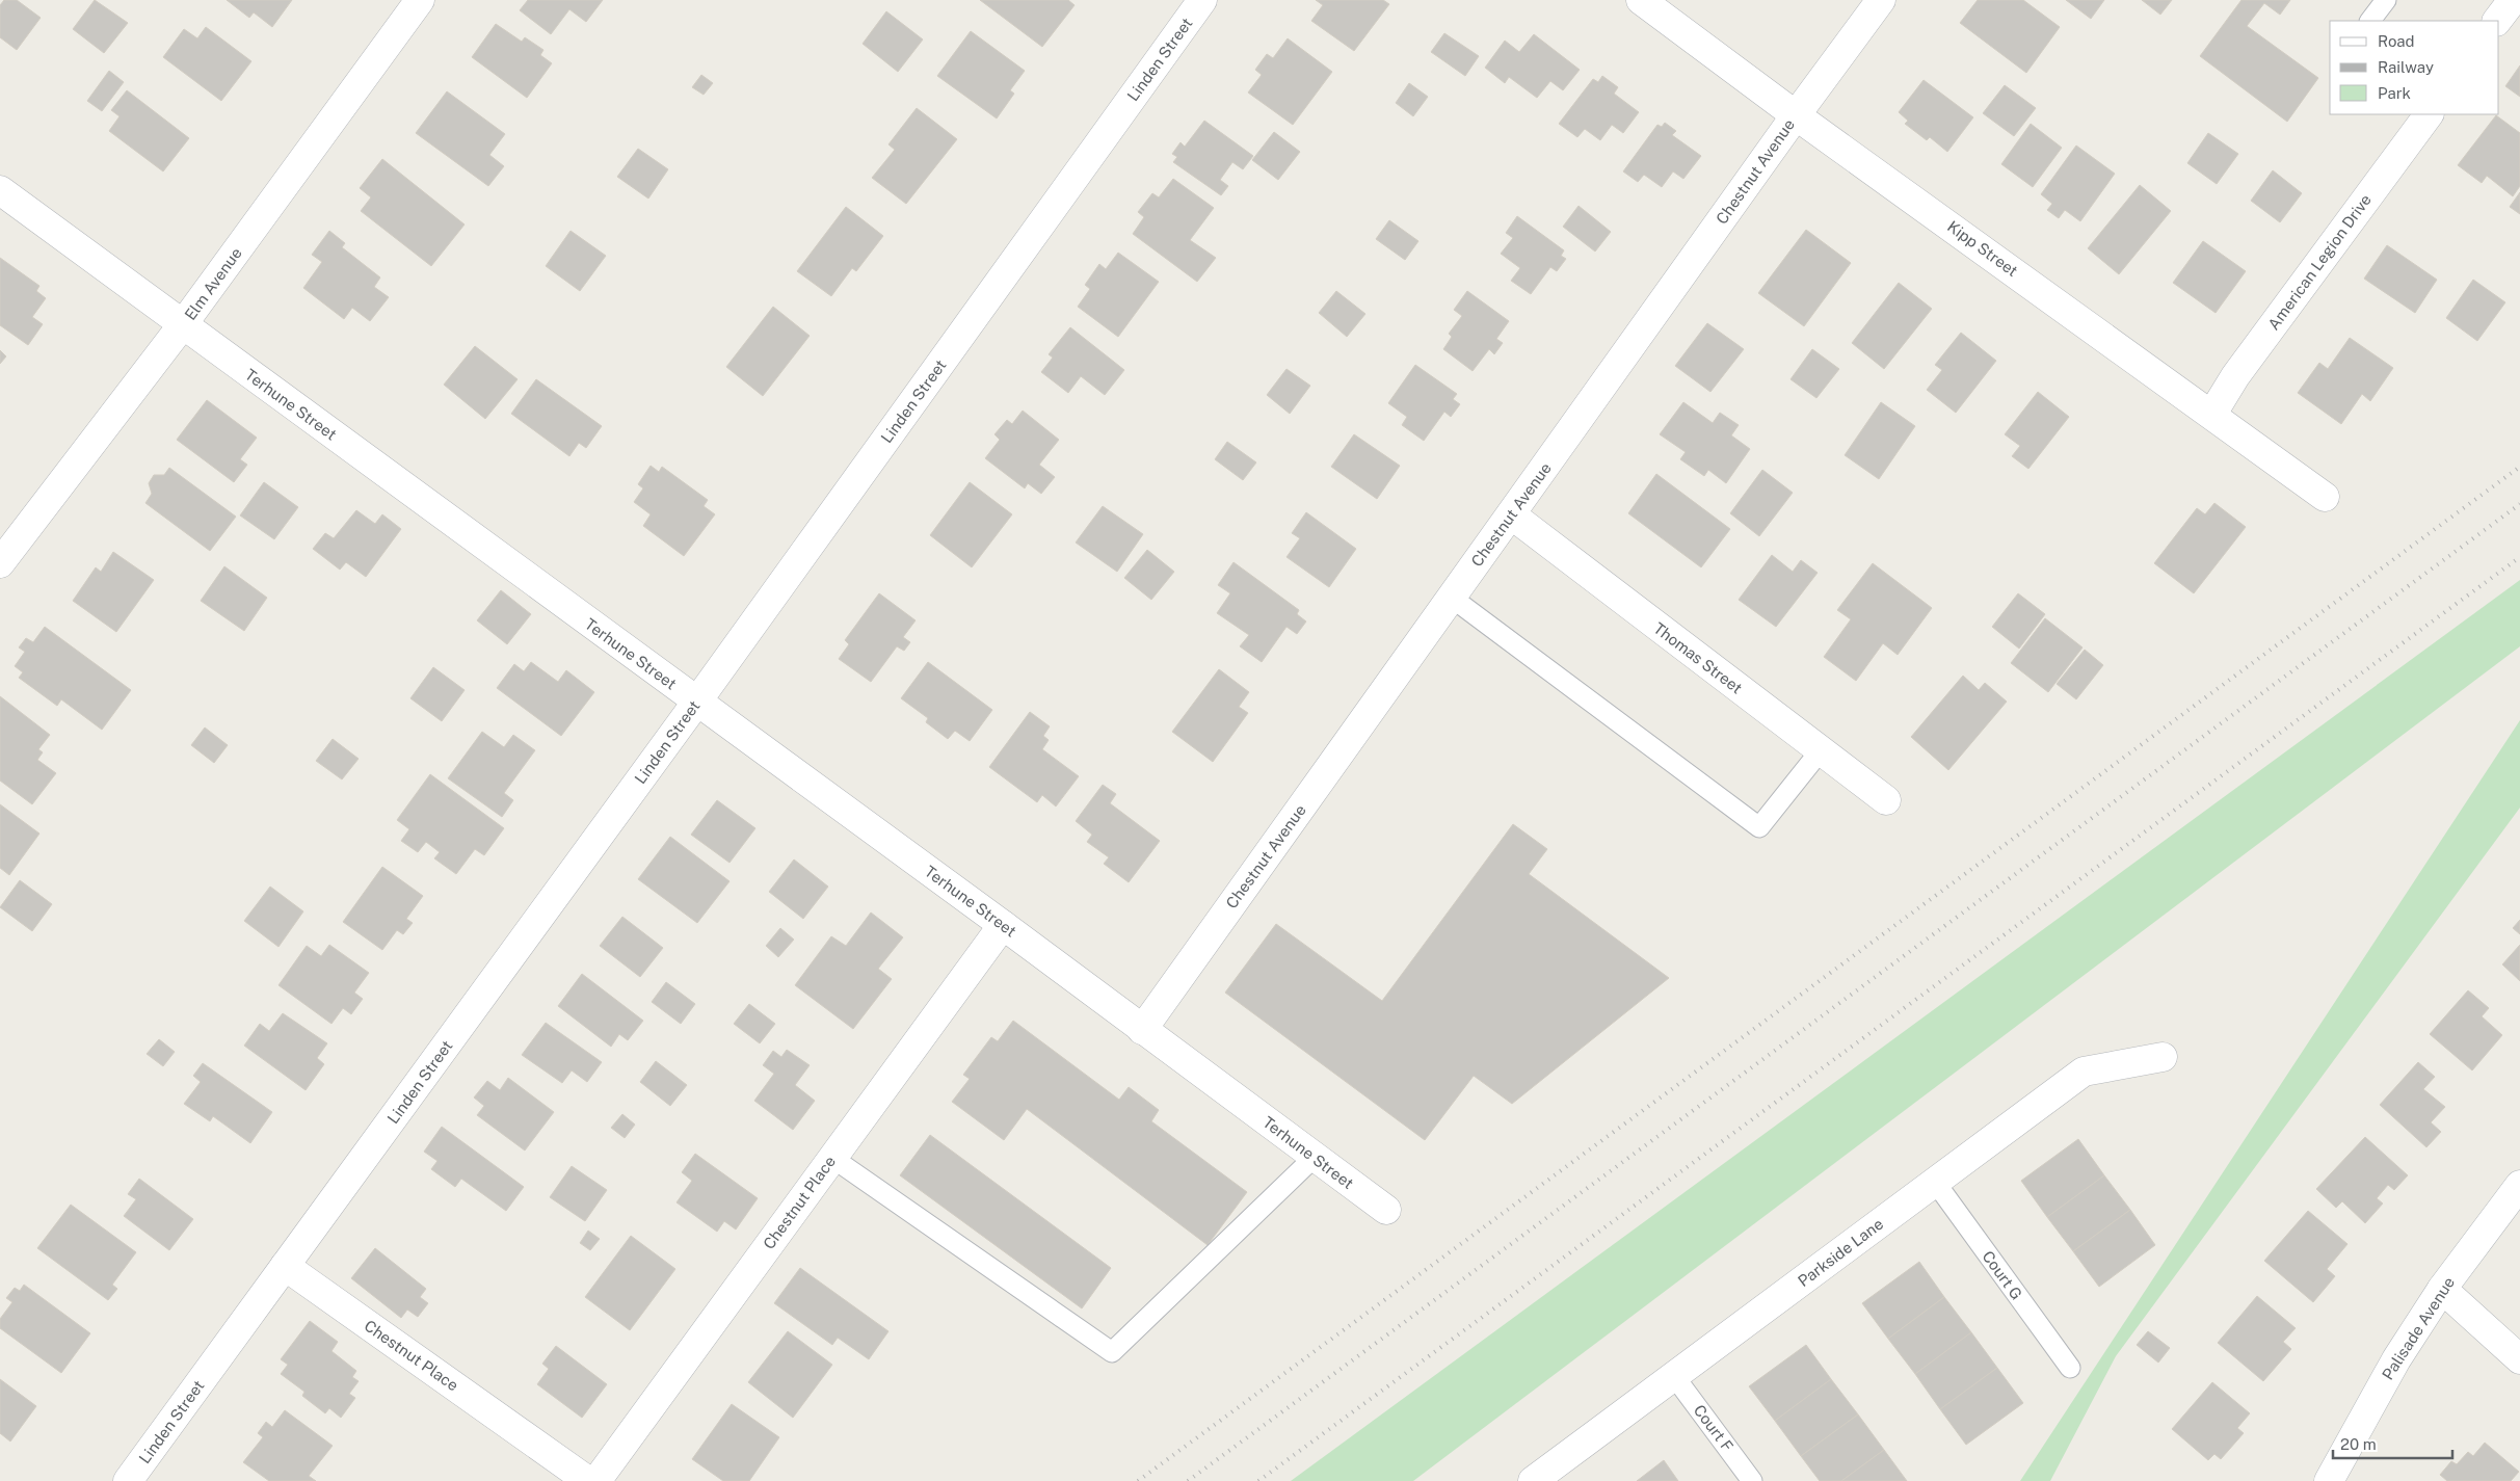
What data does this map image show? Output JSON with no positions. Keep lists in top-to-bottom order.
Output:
{
  "streets": {
    "street": [
      "Linden Street",
      "Chestnut Avenue",
      "Kipp Street",
      "American Legion Drive",
      "Elm Avenue",
      "Terhune Street",
      "Thomas Street",
      "Chestnut Place",
      "Parkside Lane",
      "Palisade Avenue"
    ],
    "lane": ["Court G", "Court F"]
  },
  "crossings": [
    ["Linden Street", "Terhune Street"],
    ["Linden Street", "Chestnut Place"],
    ["Chestnut Avenue", "Kipp Street"],
    ["Chestnut Avenue", "Terhune Street"],
    ["Chestnut Avenue", "Thomas Street"],
    ["Kipp Street", "American Legion Drive"],
    ["Elm Avenue", "Terhune Street"],
    ["Terhune Street", "Chestnut Place"],
    ["Parkside Lane", "Court G"],
    ["Parkside Lane", "Court F"]
  ],
  "legend": ["Road", "Railway", "Park"],
  "scale_bar": "20 m"
}
